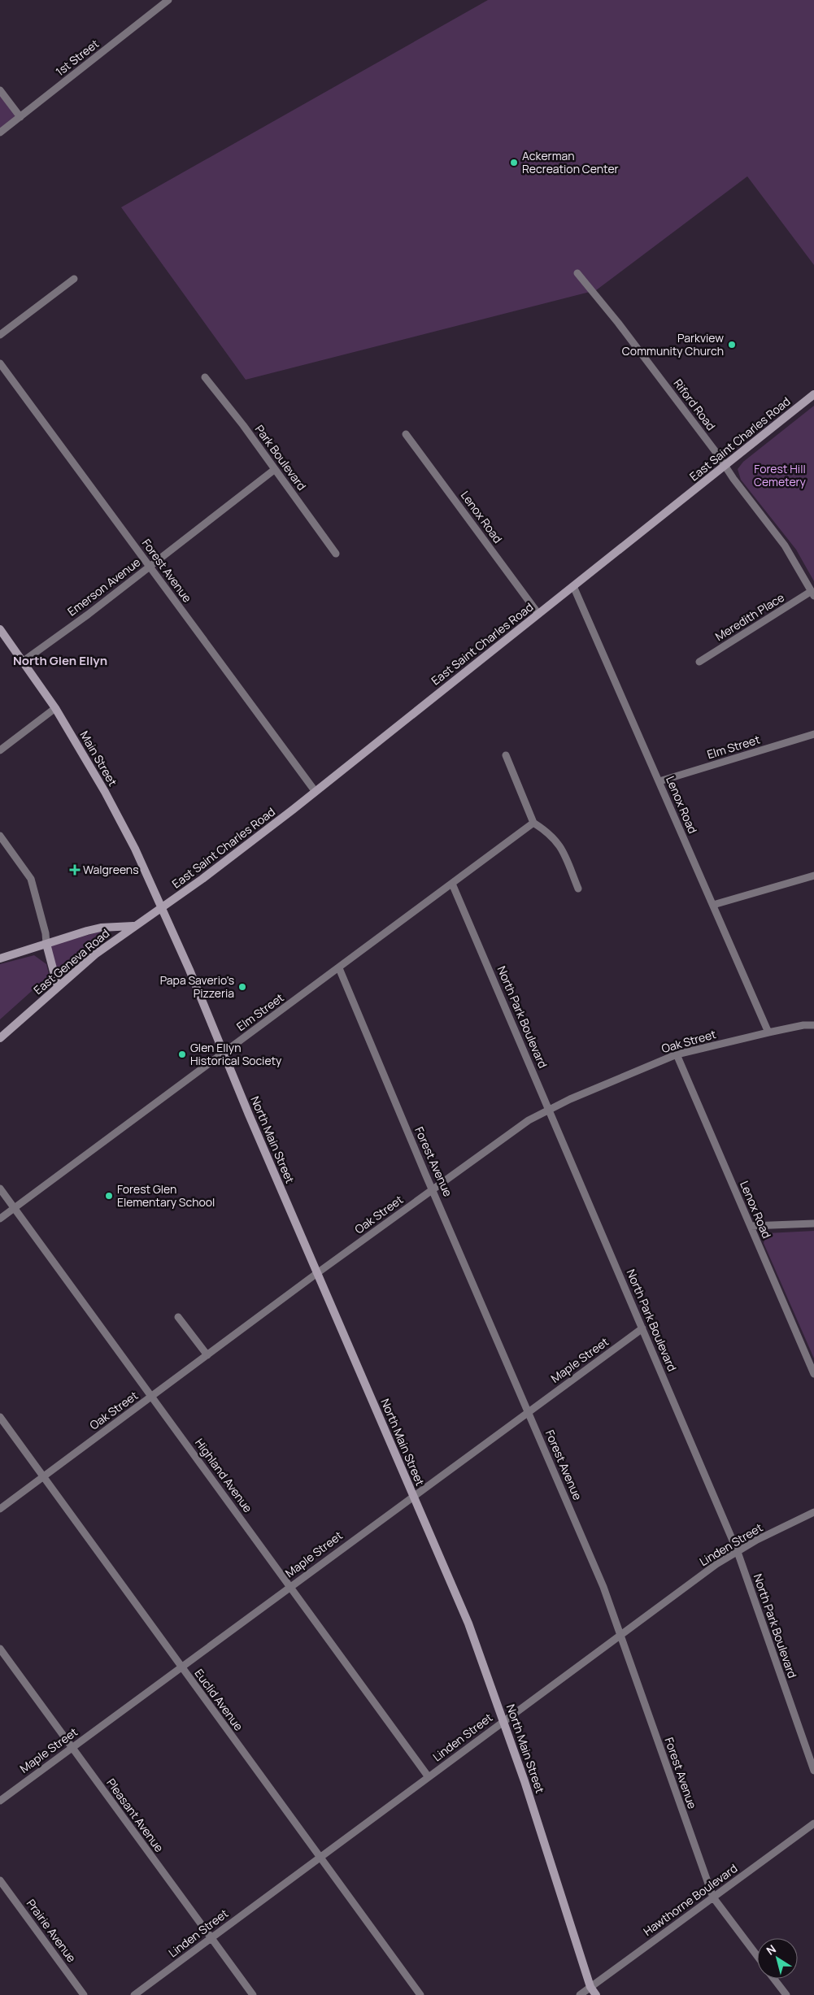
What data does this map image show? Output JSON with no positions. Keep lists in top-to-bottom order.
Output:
{
  "streets": {
    "street": [
      "1st Street",
      "Riford Road",
      "East Saint Charles Road",
      "Park Boulevard",
      "Lenox Road",
      "Forest Avenue",
      "Emerson Avenue",
      "Meredith Place",
      "Elm Street",
      "Main Street",
      "East Geneva Road",
      "North Park Boulevard",
      "Oak Street",
      "North Main Street",
      "Maple Street",
      "Highland Avenue",
      "Linden Street",
      "Euclid Avenue",
      "Pleasant Avenue",
      "Hawthorne Boulevard",
      "Prairie Avenue"
    ]
  },
  "crossings": [
    ["Riford Road", "East Saint Charles Road"],
    ["Riford Road", "Meredith Place"],
    ["East Saint Charles Road", "Lenox Road"],
    ["East Saint Charles Road", "Forest Avenue"],
    ["East Saint Charles Road", "Main Street"],
    ["East Saint Charles Road", "East Geneva Road"],
    ["East Saint Charles Road", "North Main Street"],
    ["Park Boulevard", "Emerson Avenue"],
    ["Lenox Road", "Elm Street"],
    ["Lenox Road", "Oak Street"],
    ["Forest Avenue", "Emerson Avenue"],
    ["Forest Avenue", "Elm Street"],
    ["Forest Avenue", "Oak Street"],
    ["Forest Avenue", "Maple Street"],
    ["Forest Avenue", "Linden Street"],
    ["Forest Avenue", "Hawthorne Boulevard"],
    ["Emerson Avenue", "Main Street"],
    ["Elm Street", "North Park Boulevard"],
    ["Elm Street", "North Main Street"],
    ["Elm Street", "Highland Avenue"],
    ["Main Street", "East Geneva Road"],
    ["Main Street", "North Main Street"],
    ["East Geneva Road", "North Main Street"],
    ["North Park Boulevard", "Oak Street"],
    ["North Park Boulevard", "Maple Street"],
    ["North Park Boulevard", "Linden Street"],
    ["Oak Street", "North Main Street"],
    ["Oak Street", "Highland Avenue"],
    ["Oak Street", "Euclid Avenue"],
    ["North Main Street", "Maple Street"],
    ["North Main Street", "Linden Street"],
    ["North Main Street", "Hawthorne Boulevard"],
    ["Maple Street", "Highland Avenue"],
    ["Maple Street", "Euclid Avenue"],
    ["Maple Street", "Pleasant Avenue"],
    ["Highland Avenue", "Linden Street"],
    ["Linden Street", "Euclid Avenue"],
    ["Linden Street", "Pleasant Avenue"]
  ],
  "districts": ["North Glen Ellyn"],
  "parks": ["Forest Hill Cemetery"],
  "places": {
    "other": [
      "Ackerman Recreation Center",
      "Parkview Community Church",
      "Papa Saverio's Pizzeria",
      "Glen Ellyn Historical Society",
      "Forest Glen Elementary School"
    ],
    "health": ["Walgreens"]
  },
  "north": "top left"
}
